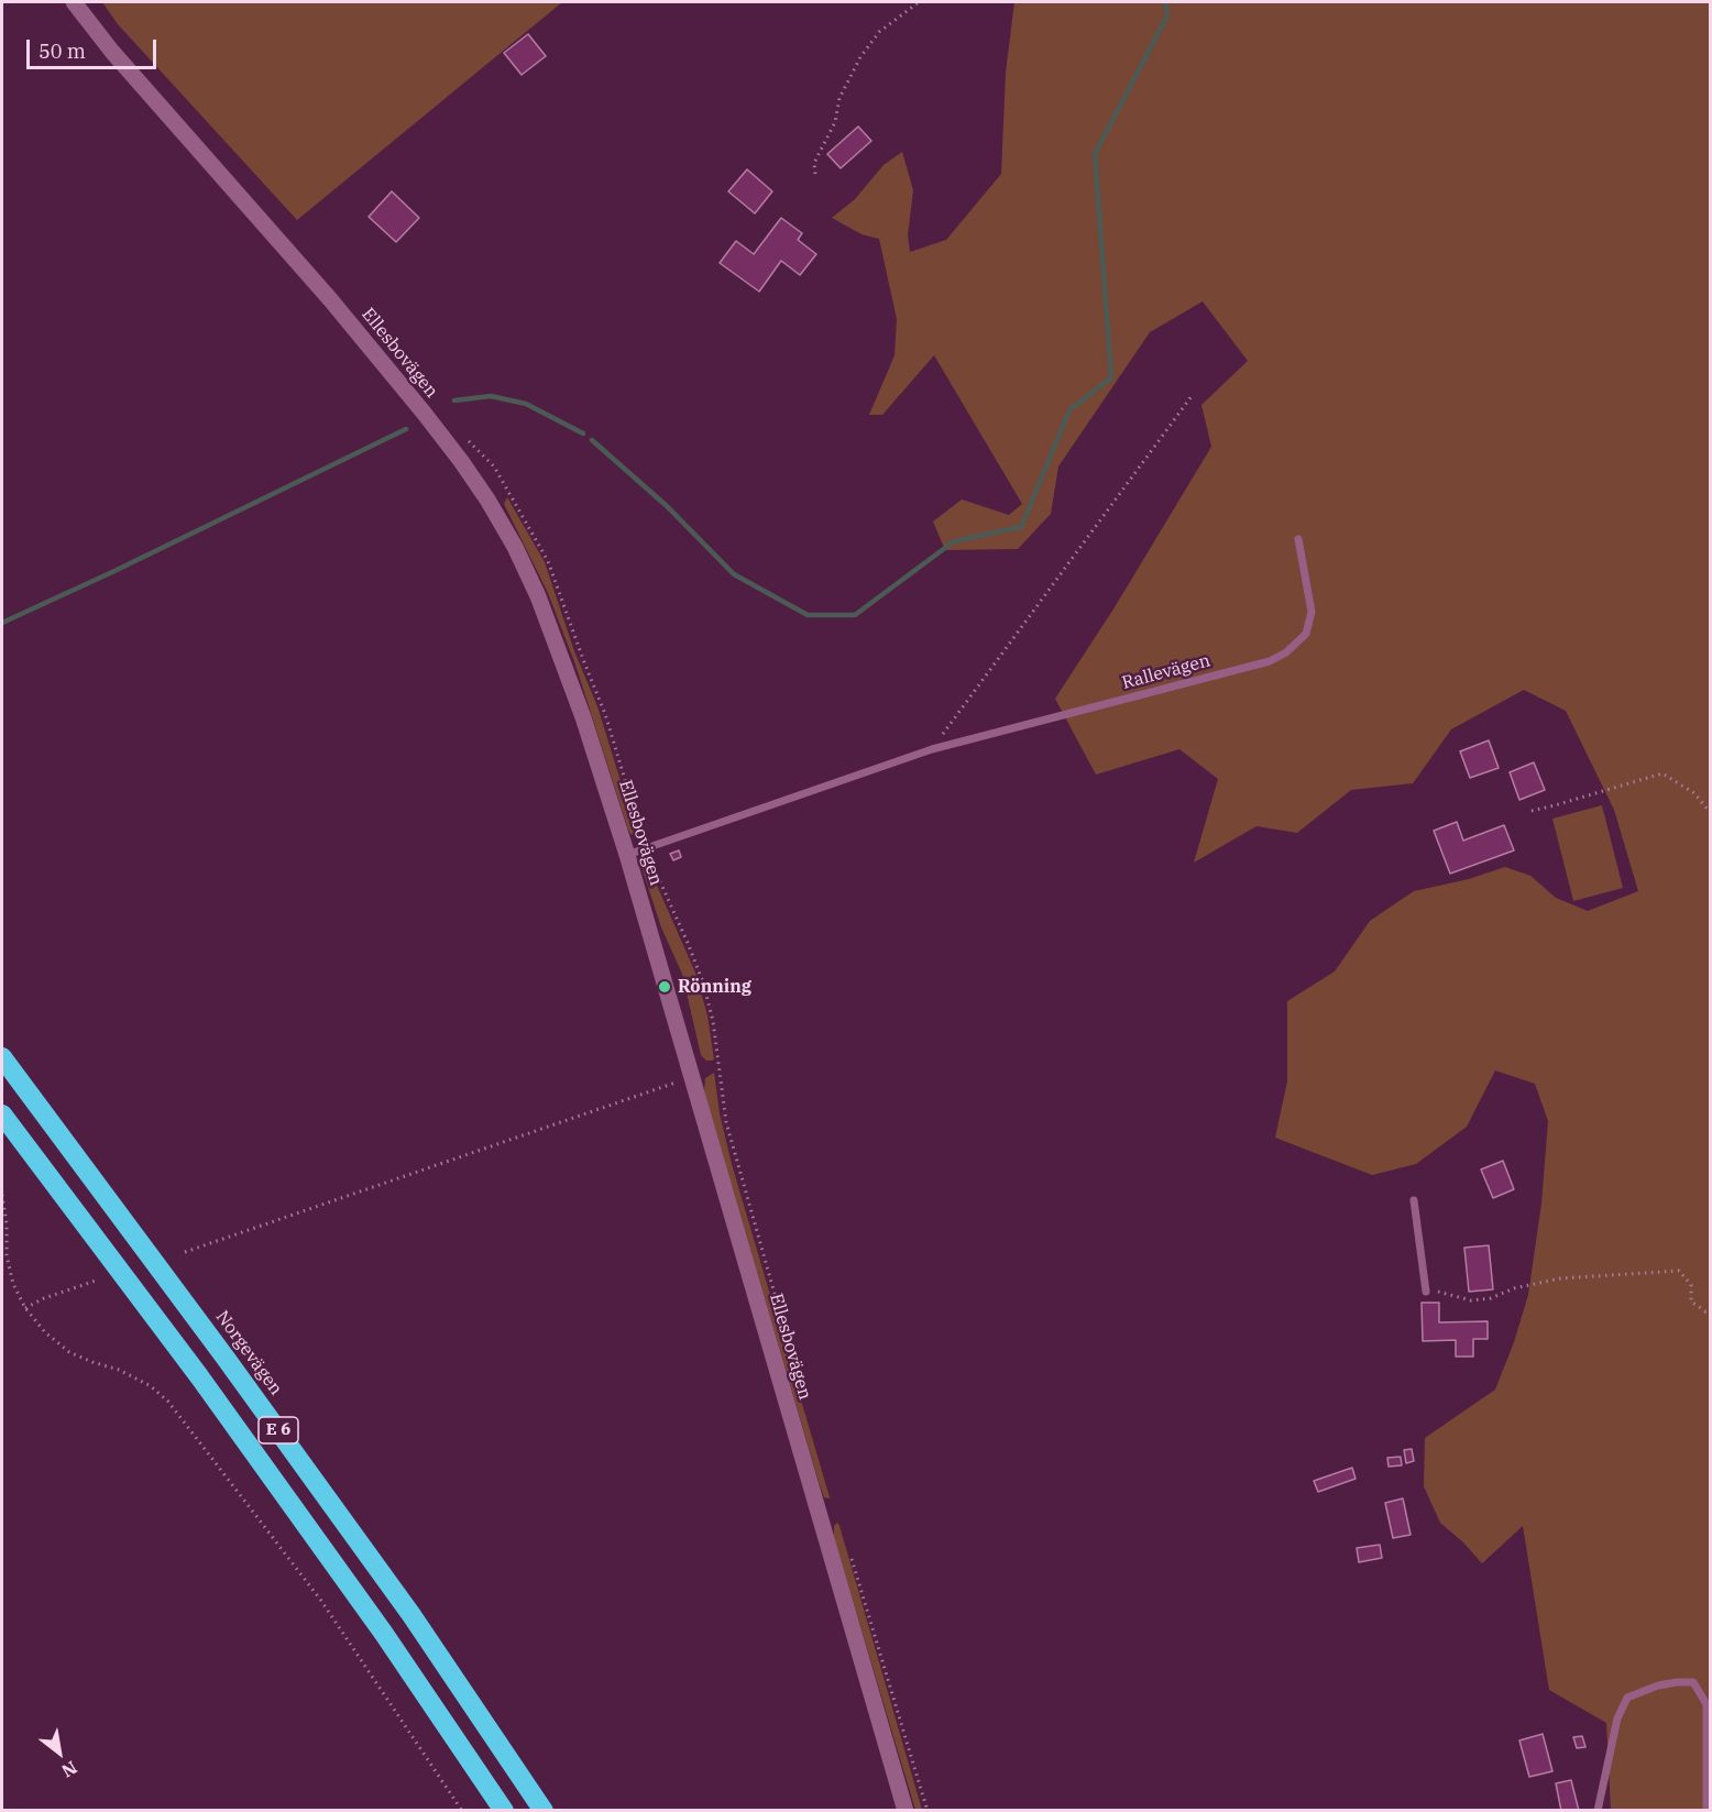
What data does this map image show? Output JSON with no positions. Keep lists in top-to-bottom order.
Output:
{
  "streets": {
    "highway": ["Norgevägen", "E 6"],
    "main road": ["Ellesbovägen"],
    "lane": ["Rallevägen"]
  },
  "crossings": [
    ["Ellesbovägen", "Rallevägen"]
  ],
  "places": ["Rönning"],
  "scale_bar": "50 m",
  "north": "bottom right"
}
